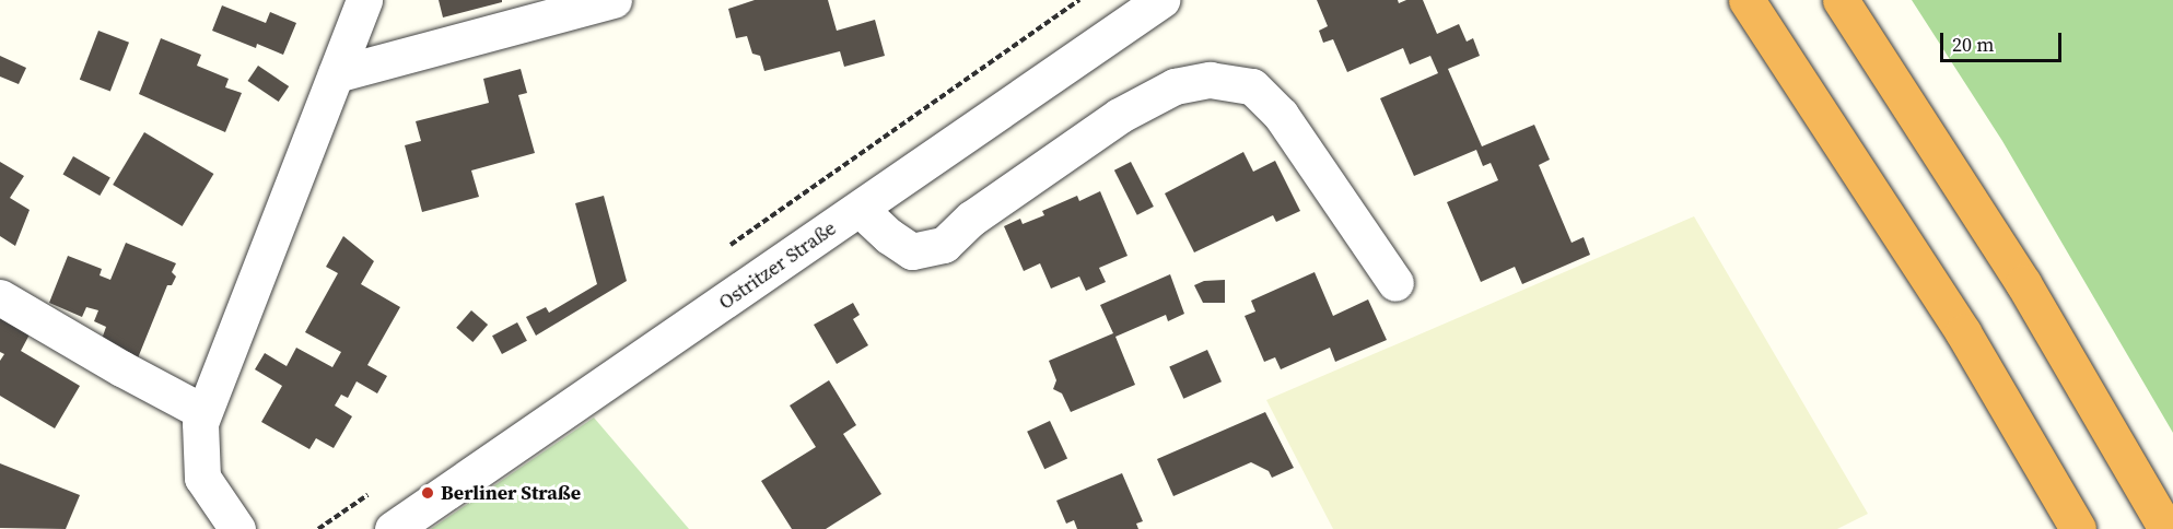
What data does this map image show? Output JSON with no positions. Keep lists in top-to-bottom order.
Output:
{
  "streets": {
    "street": ["Ostritzer Straße"]
  },
  "places": ["Berliner Straße"],
  "scale_bar": "20 m"
}
